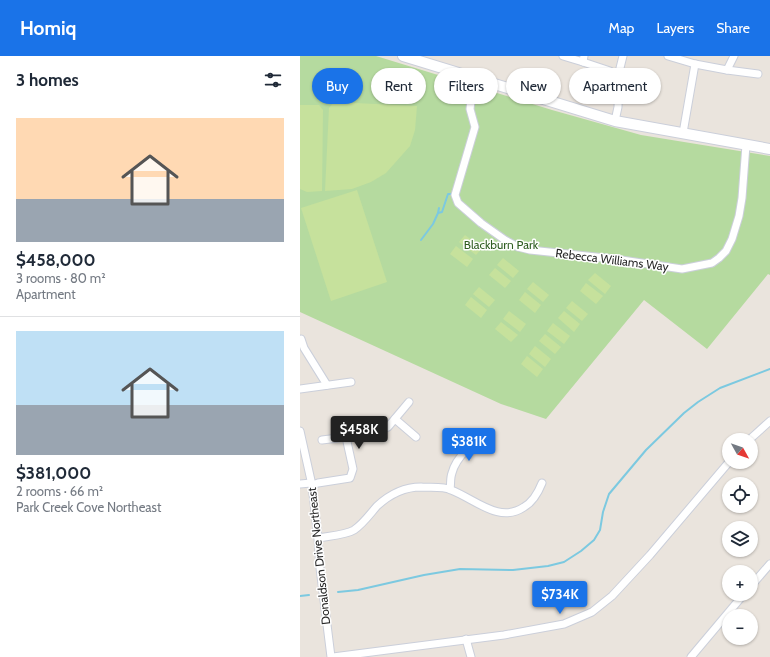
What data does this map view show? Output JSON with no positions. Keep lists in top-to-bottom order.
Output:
{
  "streets": {
    "street": ["Rebecca Williams Way", "Donaldson Drive Northeast"]
  },
  "parks": ["Blackburn Park"],
  "north": "bottom right",
  "page": {
    "header": "Homiq",
    "nav": ["Map", "Layers", "Share"],
    "heading": "3 homes",
    "chip": [
      "Buy",
      "Rent",
      "Filters",
      "New",
      "Apartment"
    ],
    "list": [
      {
        "name": "$458,000",
        "note": "3 rooms · 80 m² · Apartment"
      },
      {
        "name": "$381,000",
        "note": "2 rooms · 66 m² · Park Creek Cove Northeast"
      }
    ],
    "price": ["$458K", "$381K", "$734K"],
    "map_buttons": ["+", "−"]
  }
}
